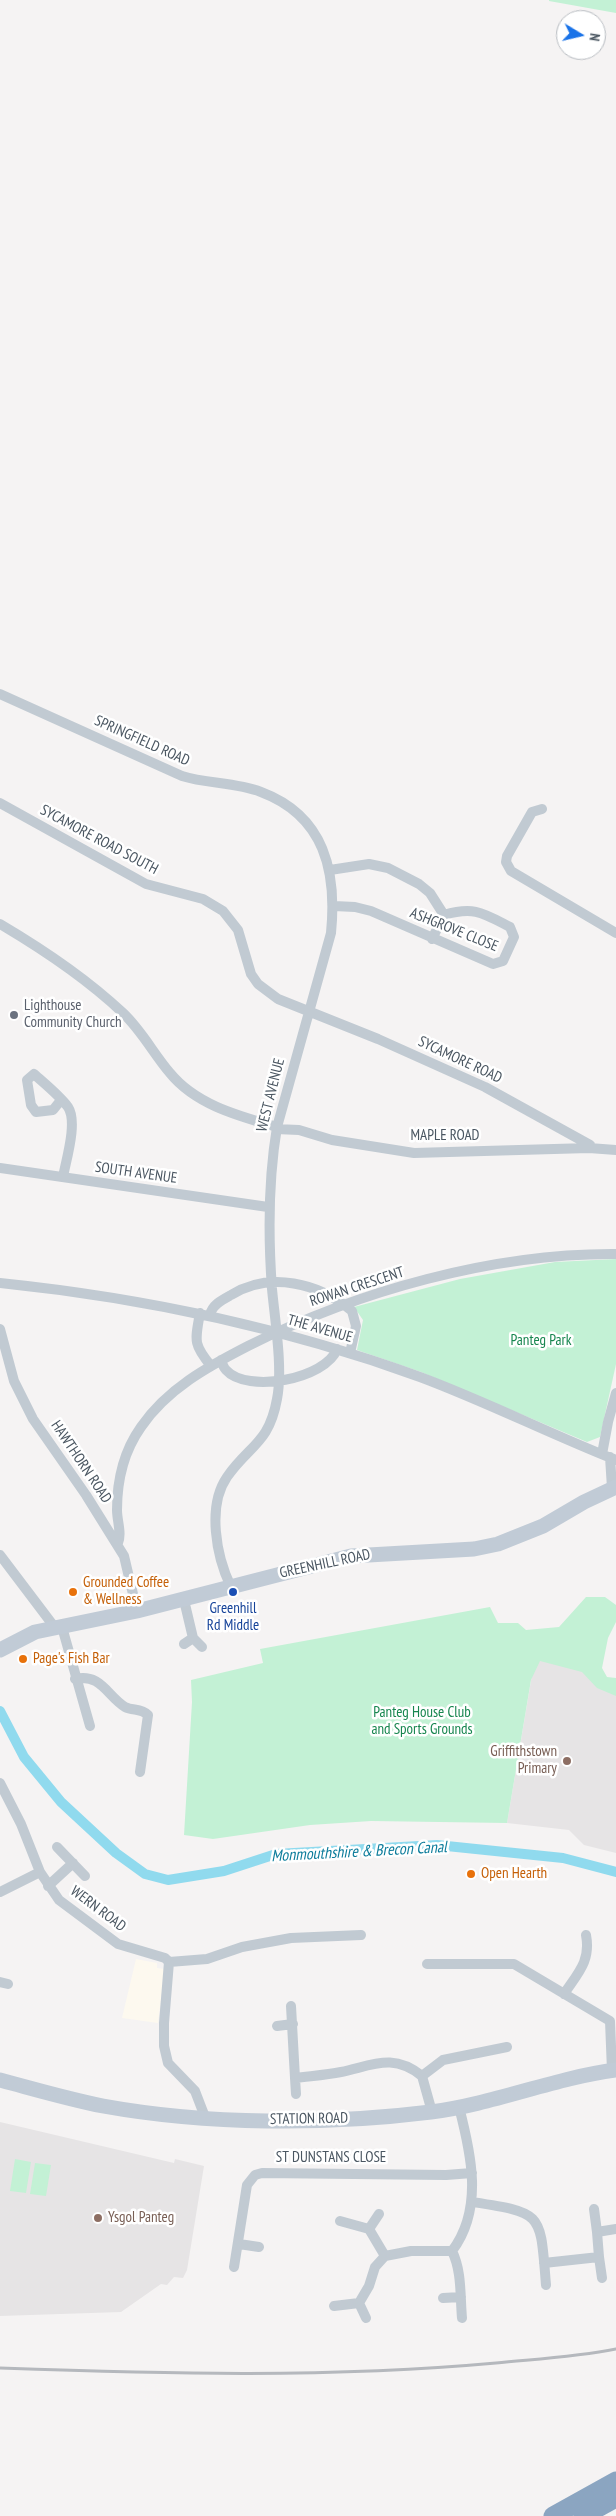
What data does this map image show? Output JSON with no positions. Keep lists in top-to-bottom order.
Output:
{
  "streets": {
    "street": [
      "SPRINGFIELD ROAD",
      "SYCAMORE ROAD SOUTH",
      "ASHGROVE CLOSE",
      "SYCAMORE ROAD",
      "WEST AVENUE",
      "MAPLE ROAD",
      "SOUTH AVENUE",
      "ROWAN CRESCENT",
      "THE AVENUE",
      "HAWTHORN ROAD",
      "GREENHILL ROAD",
      "WERN ROAD",
      "STATION ROAD",
      "ST DUNSTANS CLOSE"
    ]
  },
  "crossings": [
    ["SPRINGFIELD ROAD", "ASHGROVE CLOSE"],
    ["SPRINGFIELD ROAD", "WEST AVENUE"],
    ["SYCAMORE ROAD SOUTH", "SYCAMORE ROAD"],
    ["SYCAMORE ROAD SOUTH", "WEST AVENUE"],
    ["ASHGROVE CLOSE", "WEST AVENUE"],
    ["SYCAMORE ROAD", "WEST AVENUE"],
    ["SYCAMORE ROAD", "MAPLE ROAD"],
    ["WEST AVENUE", "MAPLE ROAD"],
    ["WEST AVENUE", "SOUTH AVENUE"],
    ["WEST AVENUE", "ROWAN CRESCENT"],
    ["WEST AVENUE", "THE AVENUE"],
    ["WEST AVENUE", "GREENHILL ROAD"],
    ["ROWAN CRESCENT", "THE AVENUE"],
    ["ROWAN CRESCENT", "HAWTHORN ROAD"],
    ["HAWTHORN ROAD", "GREENHILL ROAD"]
  ],
  "water": ["Monmouthshire & Brecon Canal"],
  "parks": ["Panteg Park", "Panteg House Club and Sports Grounds"],
  "places": [
    "Lighthouse Community Church",
    "Grounded Coffee & Wellness",
    "Greenhill Rd Middle",
    "Page's Fish Bar",
    "Griffithstown Primary",
    "Open Hearth",
    "Ysgol Panteg"
  ],
  "north": "right"
}
